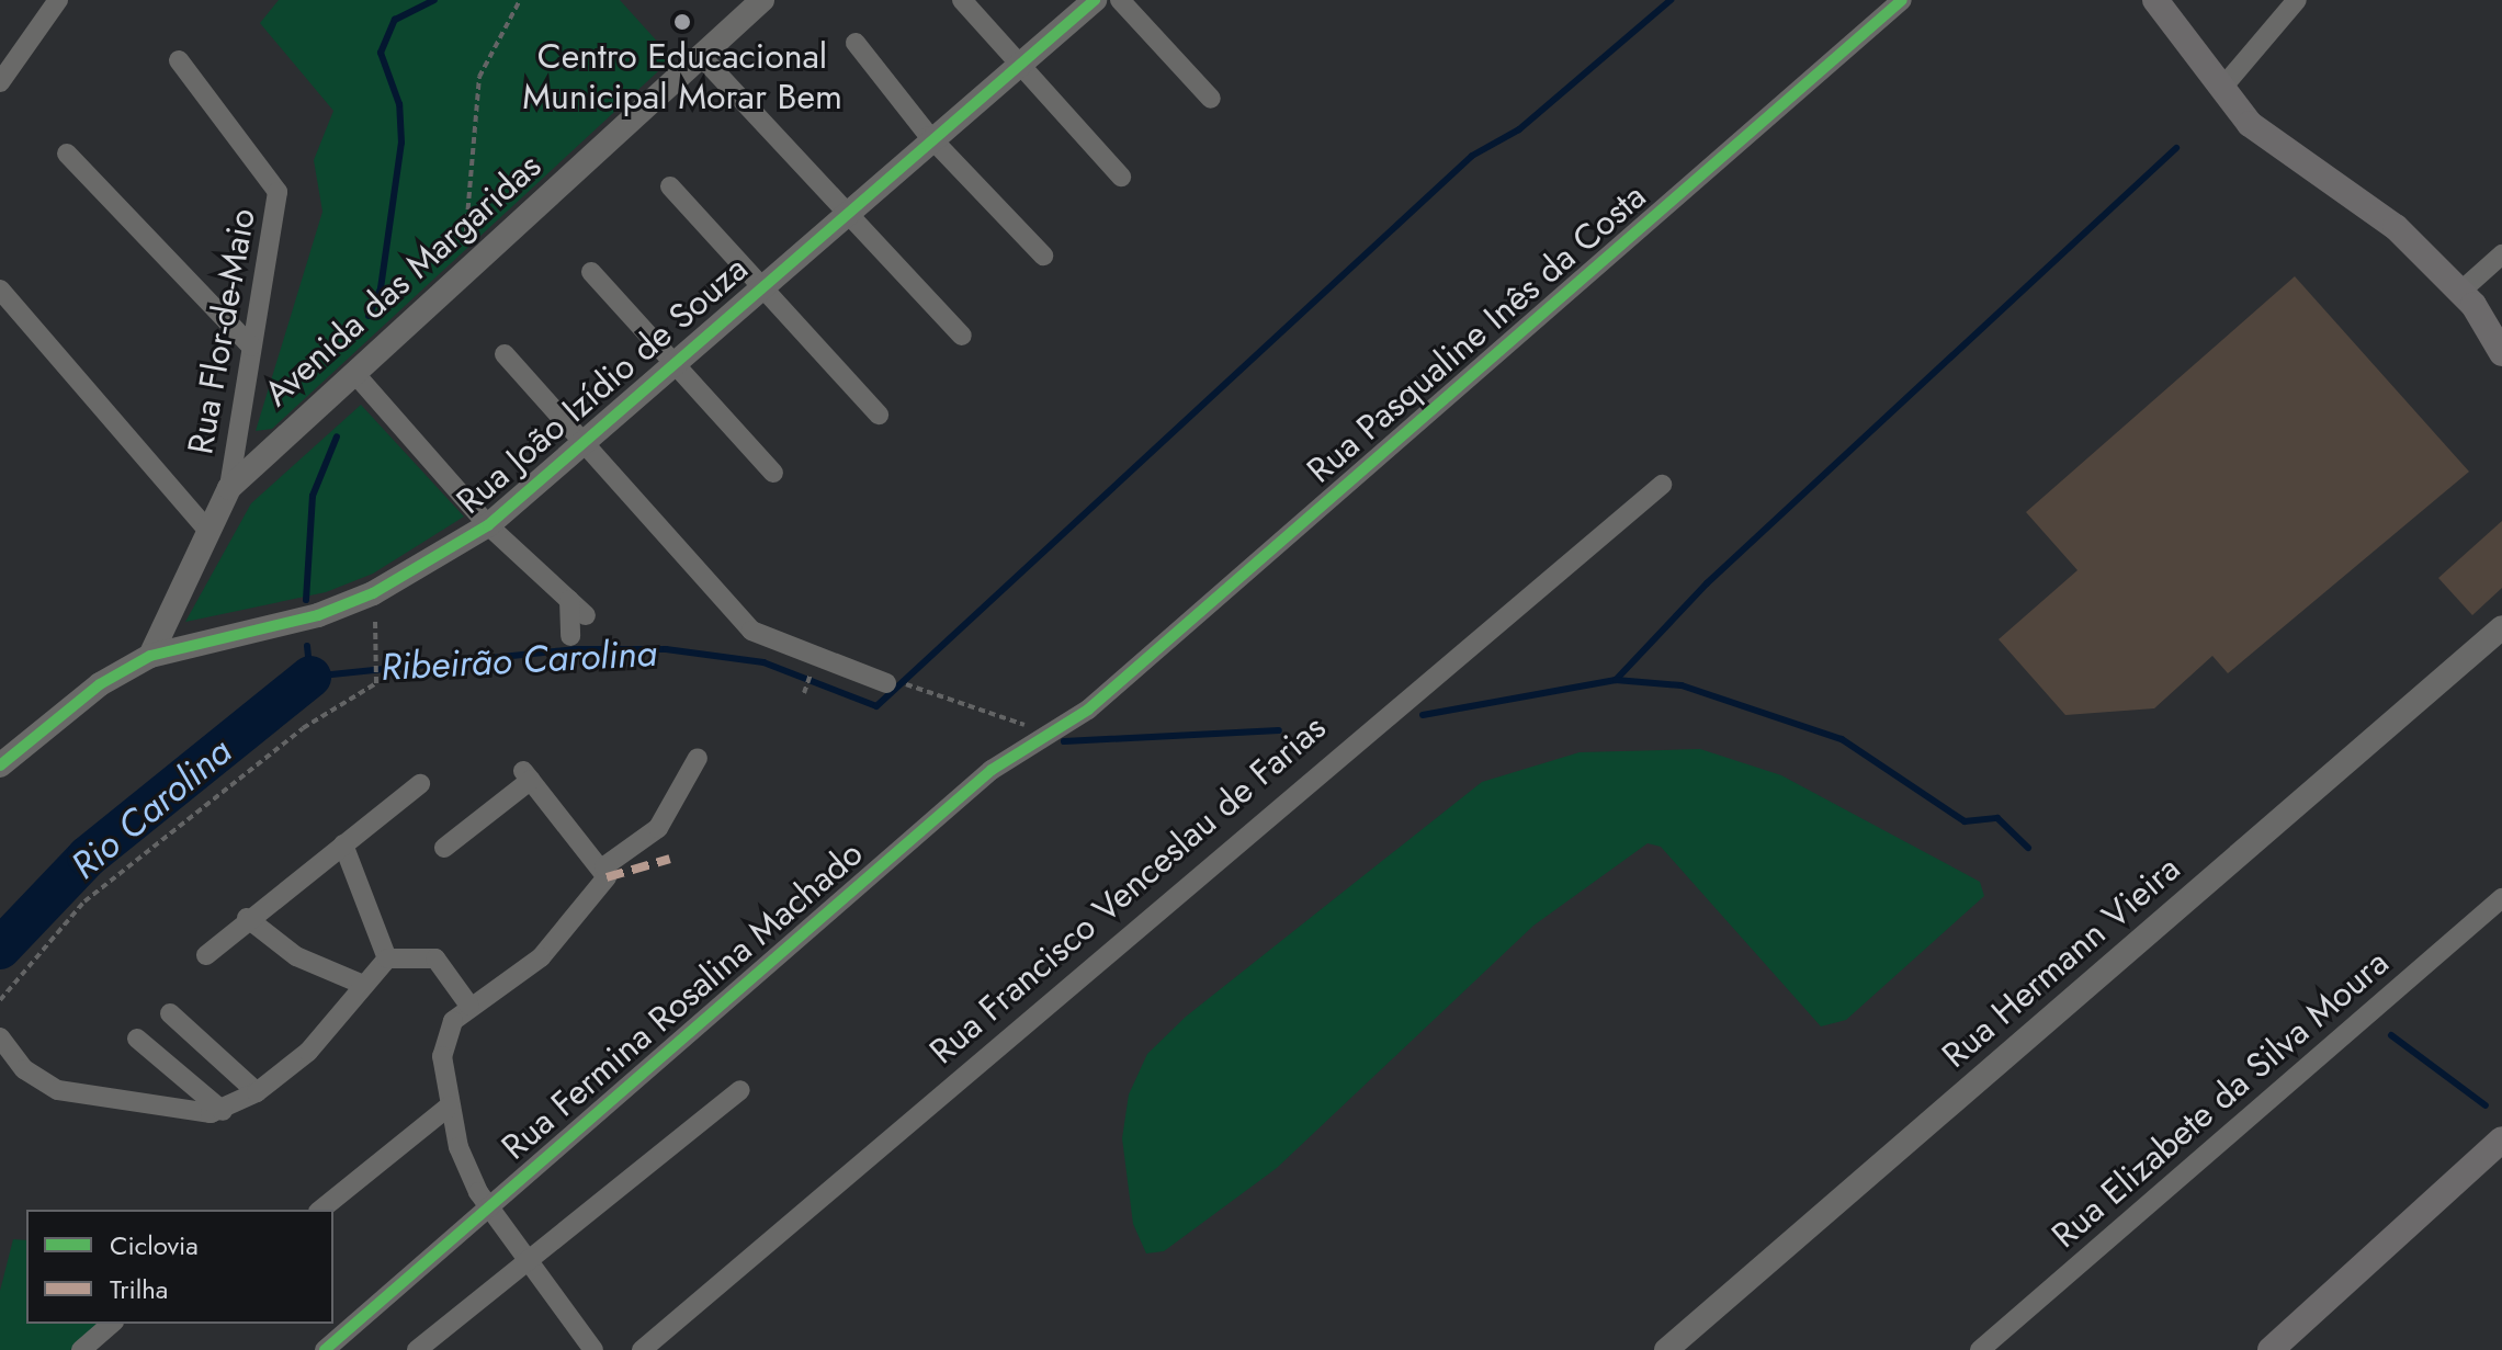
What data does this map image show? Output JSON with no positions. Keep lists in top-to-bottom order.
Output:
{
  "streets": {
    "street": [
      "Avenida das Margaridas",
      "Rua Flor-de-Maio",
      "Rua Pasqualine Inês da Costa",
      "Rua João Izídio de Souza",
      "Rua Francisco Venceslau de Farias",
      "Rua Hermann Vieira",
      "Rua Fermina Rosalina Machado",
      "Rua Elizabete da Silva Moura"
    ]
  },
  "crossings": [
    ["Avenida das Margaridas", "Rua Flor-de-Maio"],
    ["Avenida das Margaridas", "Rua João Izídio de Souza"],
    ["Rua Pasqualine Inês da Costa", "Rua Fermina Rosalina Machado"]
  ],
  "water": ["Ribeirão Carolina", "Rio Carolina"],
  "places": ["Centro Educacional Municipal Morar Bem"],
  "legend": ["Ciclovia", "Trilha"]
}
